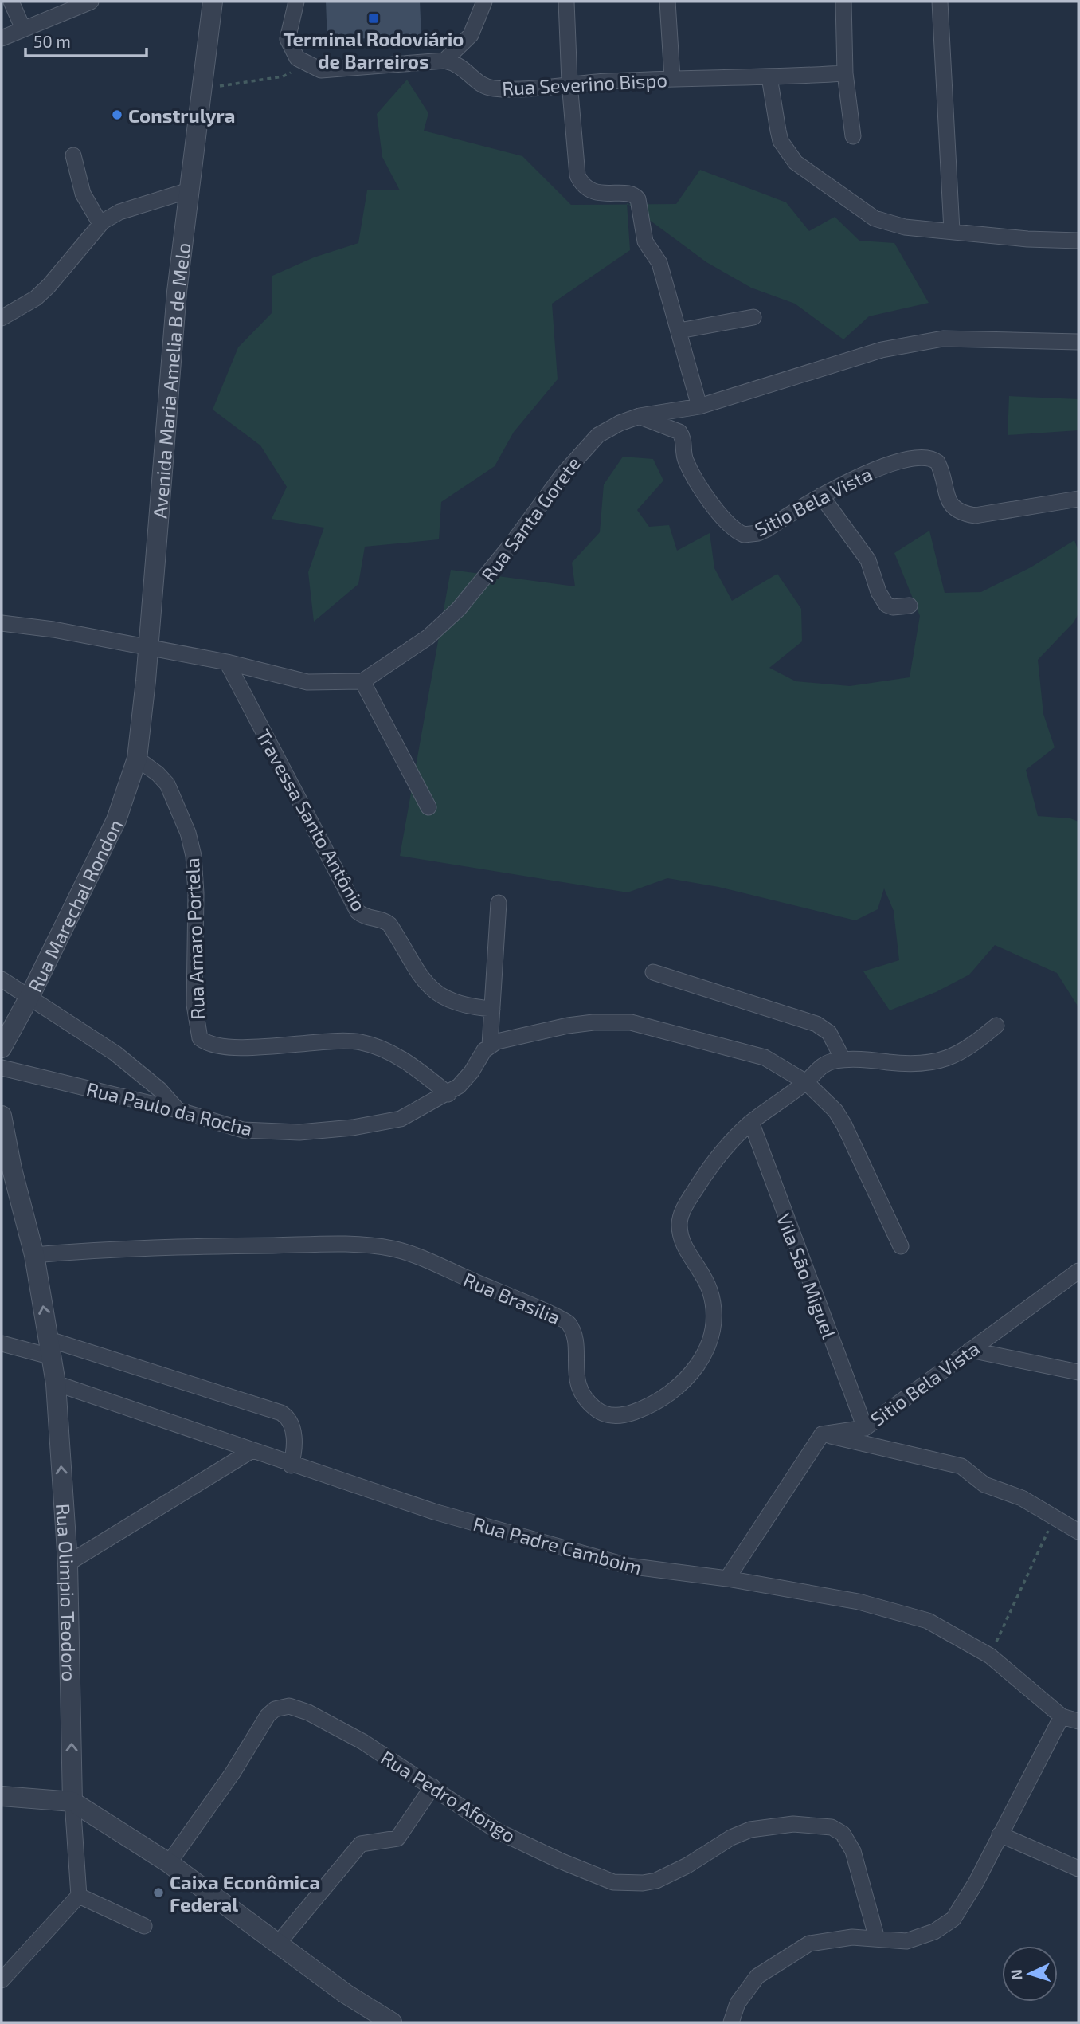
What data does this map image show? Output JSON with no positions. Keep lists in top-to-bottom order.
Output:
{
  "streets": {
    "street": [
      "Rua Severino Bispo",
      "Avenida Maria Amelia B de Melo",
      "Sitio Bela Vista",
      "Rua Santa Gorete",
      "Travessa Santo Antônio",
      "Rua Marechal Rondon",
      "Rua Amaro Portela",
      "Rua Paulo da Rocha",
      "Vila São Miguel",
      "Rua Brasilia",
      "Rua Padre Camboim",
      "Rua Olimpio Teodoro",
      "Rua Pedro Afongo"
    ]
  },
  "crossings": [
    ["Avenida Maria Amelia B de Melo", "Rua Marechal Rondon"],
    ["Avenida Maria Amelia B de Melo", "Rua Amaro Portela"],
    ["Sitio Bela Vista", "Rua Santa Gorete"],
    ["Sitio Bela Vista", "Vila São Miguel"],
    ["Rua Marechal Rondon", "Rua Amaro Portela"],
    ["Rua Amaro Portela", "Rua Paulo da Rocha"],
    ["Vila São Miguel", "Rua Brasilia"],
    ["Rua Brasilia", "Rua Olimpio Teodoro"],
    ["Rua Padre Camboim", "Rua Olimpio Teodoro"]
  ],
  "one_way": ["Rua Olimpio Teodoro"],
  "places": {
    "transit": ["Terminal Rodoviário de Barreiros"],
    "other": ["Construlyra", "Caixa Econômica Federal"]
  },
  "scale_bar": "50 m",
  "north": "left"
}
